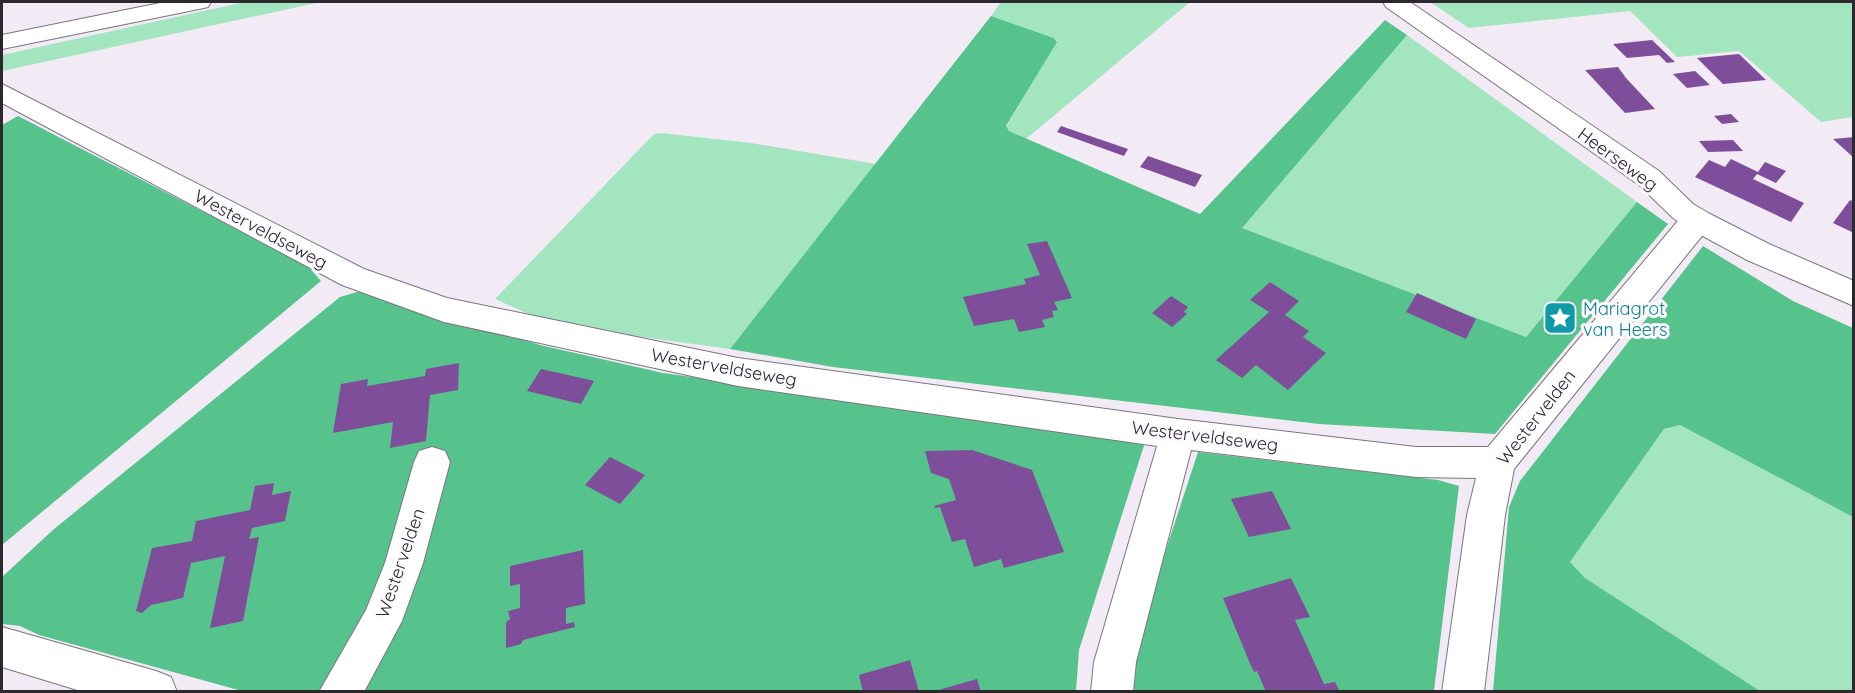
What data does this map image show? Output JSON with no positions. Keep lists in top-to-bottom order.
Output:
{
  "streets": {
    "main road": ["Heerseweg", "Westerveldseweg", "Westervelden"]
  },
  "crossings": [
    ["Heerseweg", "Westervelden"],
    ["Westerveldseweg", "Westervelden"]
  ],
  "places": {
    "place": ["Mariagrot van Heers"]
  }
}
